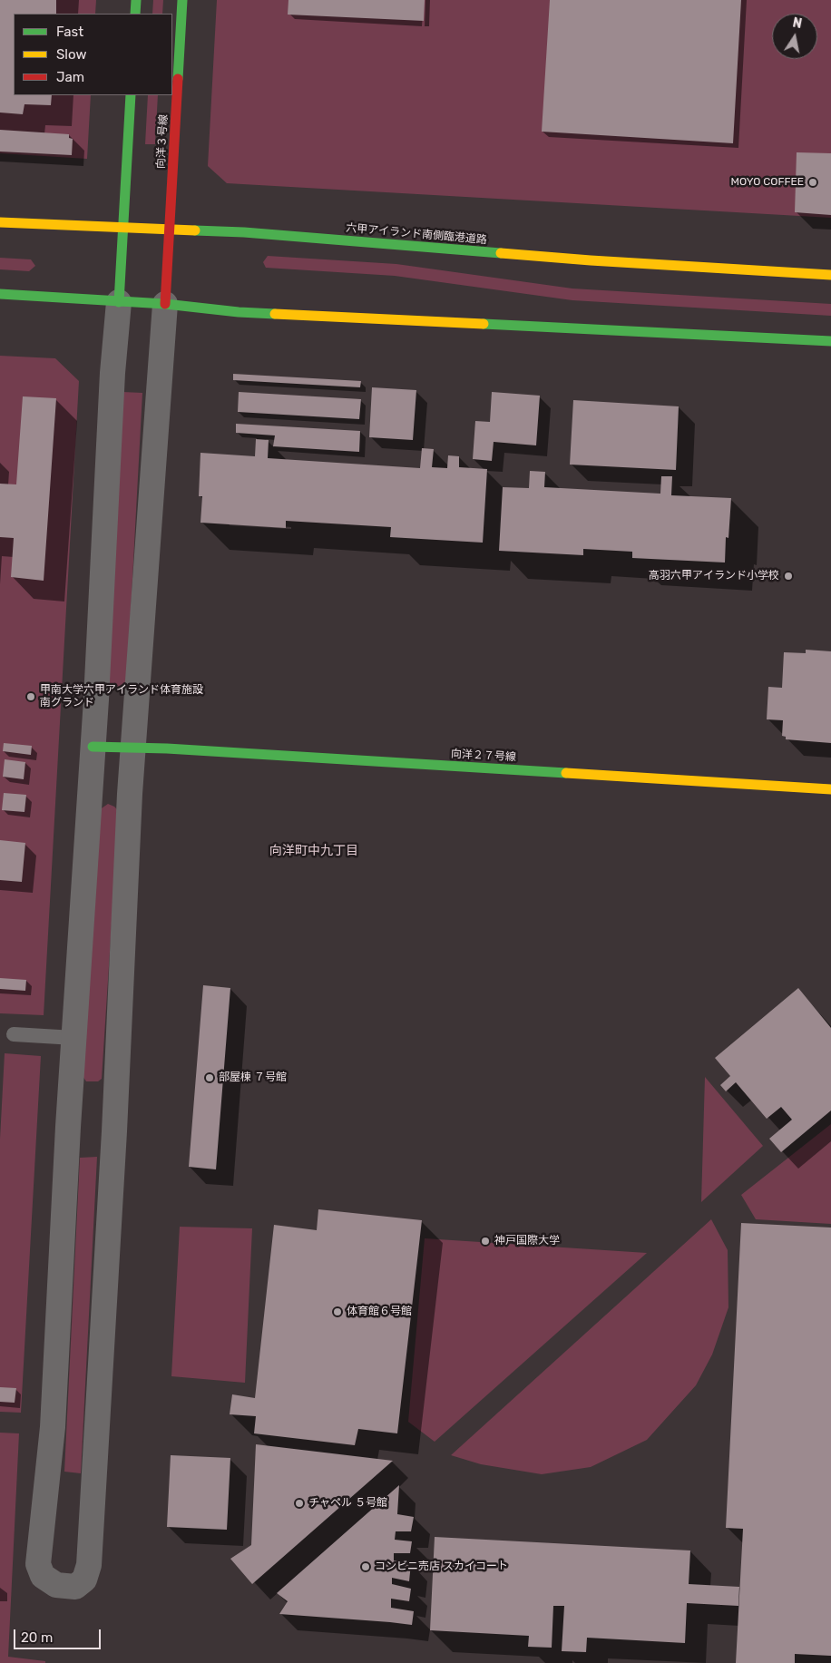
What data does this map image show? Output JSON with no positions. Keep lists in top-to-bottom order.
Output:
{
  "streets": {
    "street": ["向洋３号線", "六甲アイランド南側臨港道路", "向洋２７号線"]
  },
  "crossings": [
    ["向洋３号線", "六甲アイランド南側臨港道路"]
  ],
  "districts": ["向洋町中九丁目"],
  "places": [
    "MOYO COFFEE",
    "高羽六甲アイランド小学校",
    "甲南大学六甲アイランド体育施設 南グランド",
    "部屋棟 ７号館",
    "神戸国際大学",
    "体育館６号館",
    "チャペル ５号館",
    "コンビニ売店 スカイコート"
  ],
  "legend": ["Fast", "Slow", "Jam"],
  "scale_bar": "20 m",
  "north": "top"
}
